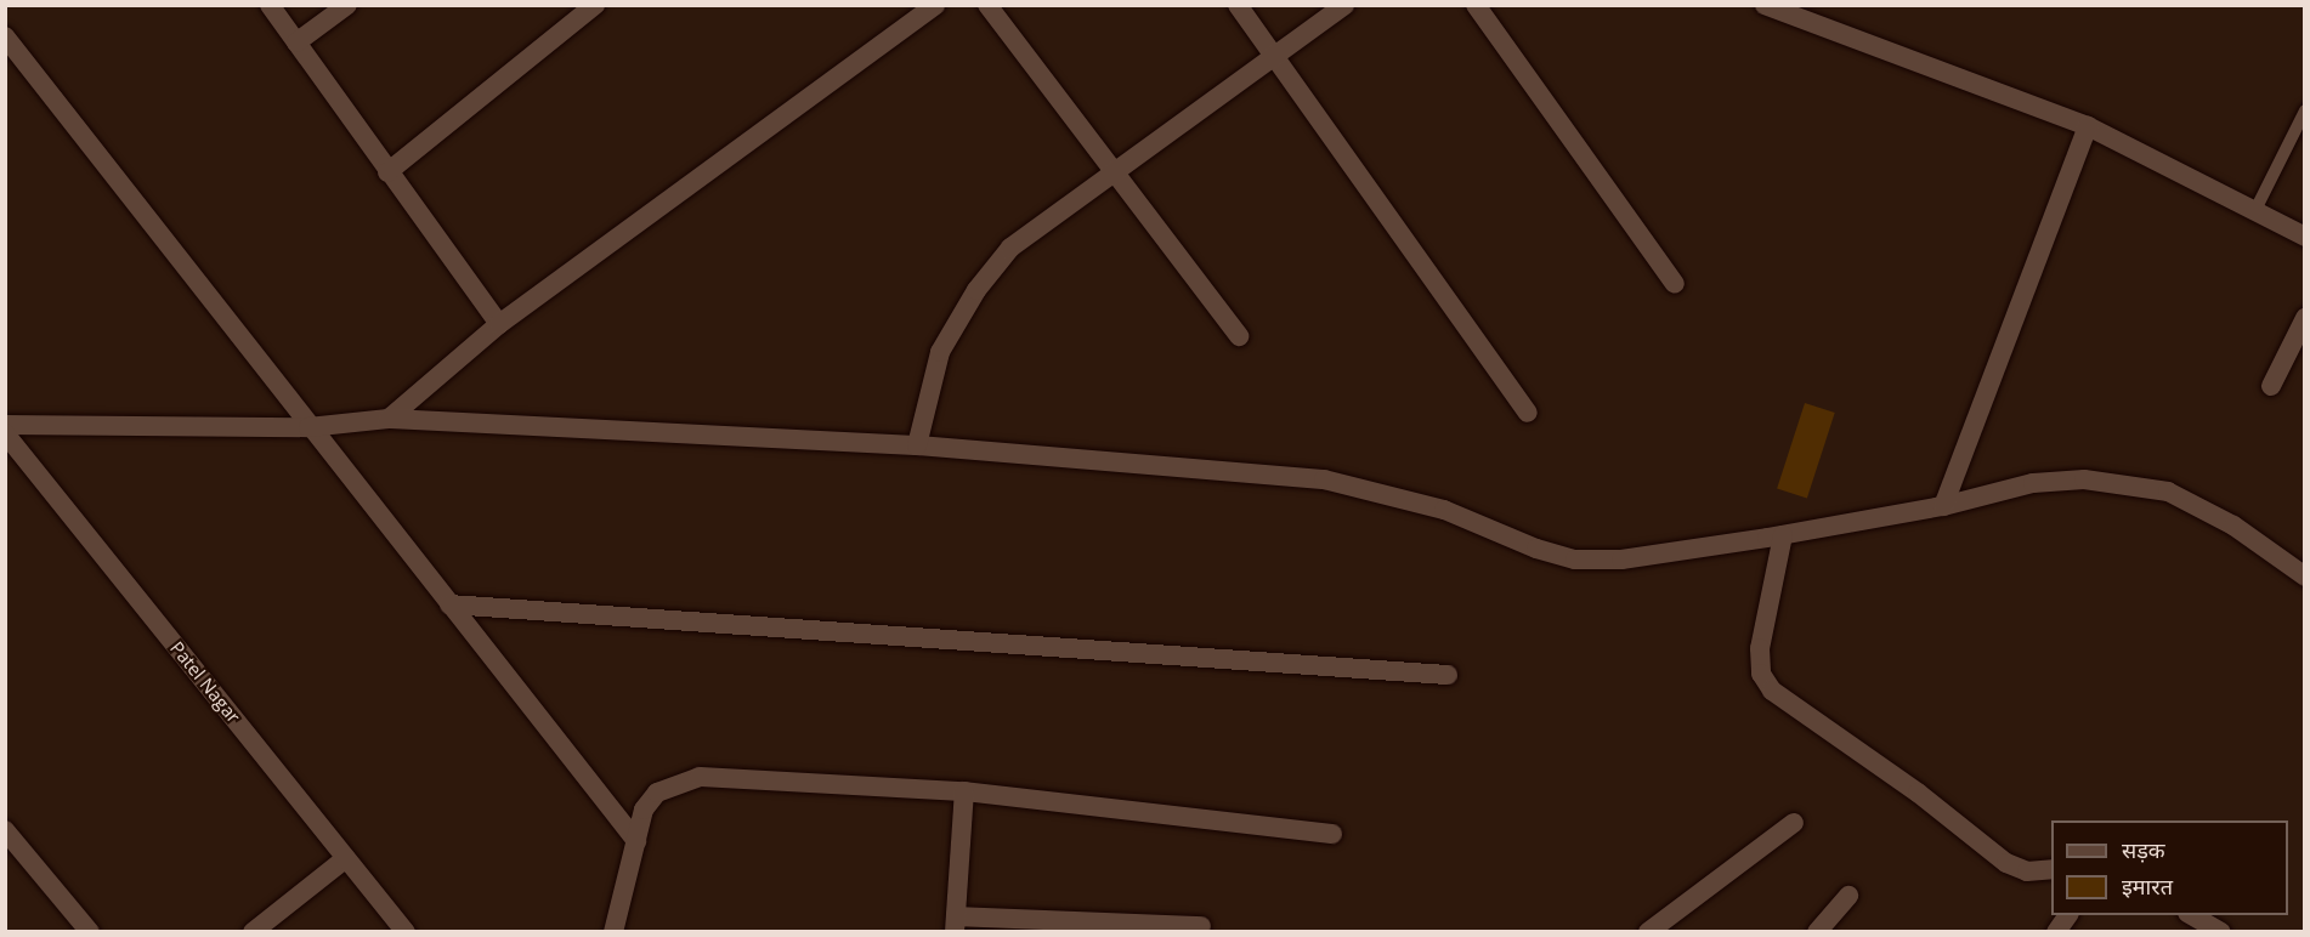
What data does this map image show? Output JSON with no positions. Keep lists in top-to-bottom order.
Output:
{
  "streets": {
    "street": ["Patel Nagar"]
  },
  "legend": ["सड़क", "इमारत"]
}
